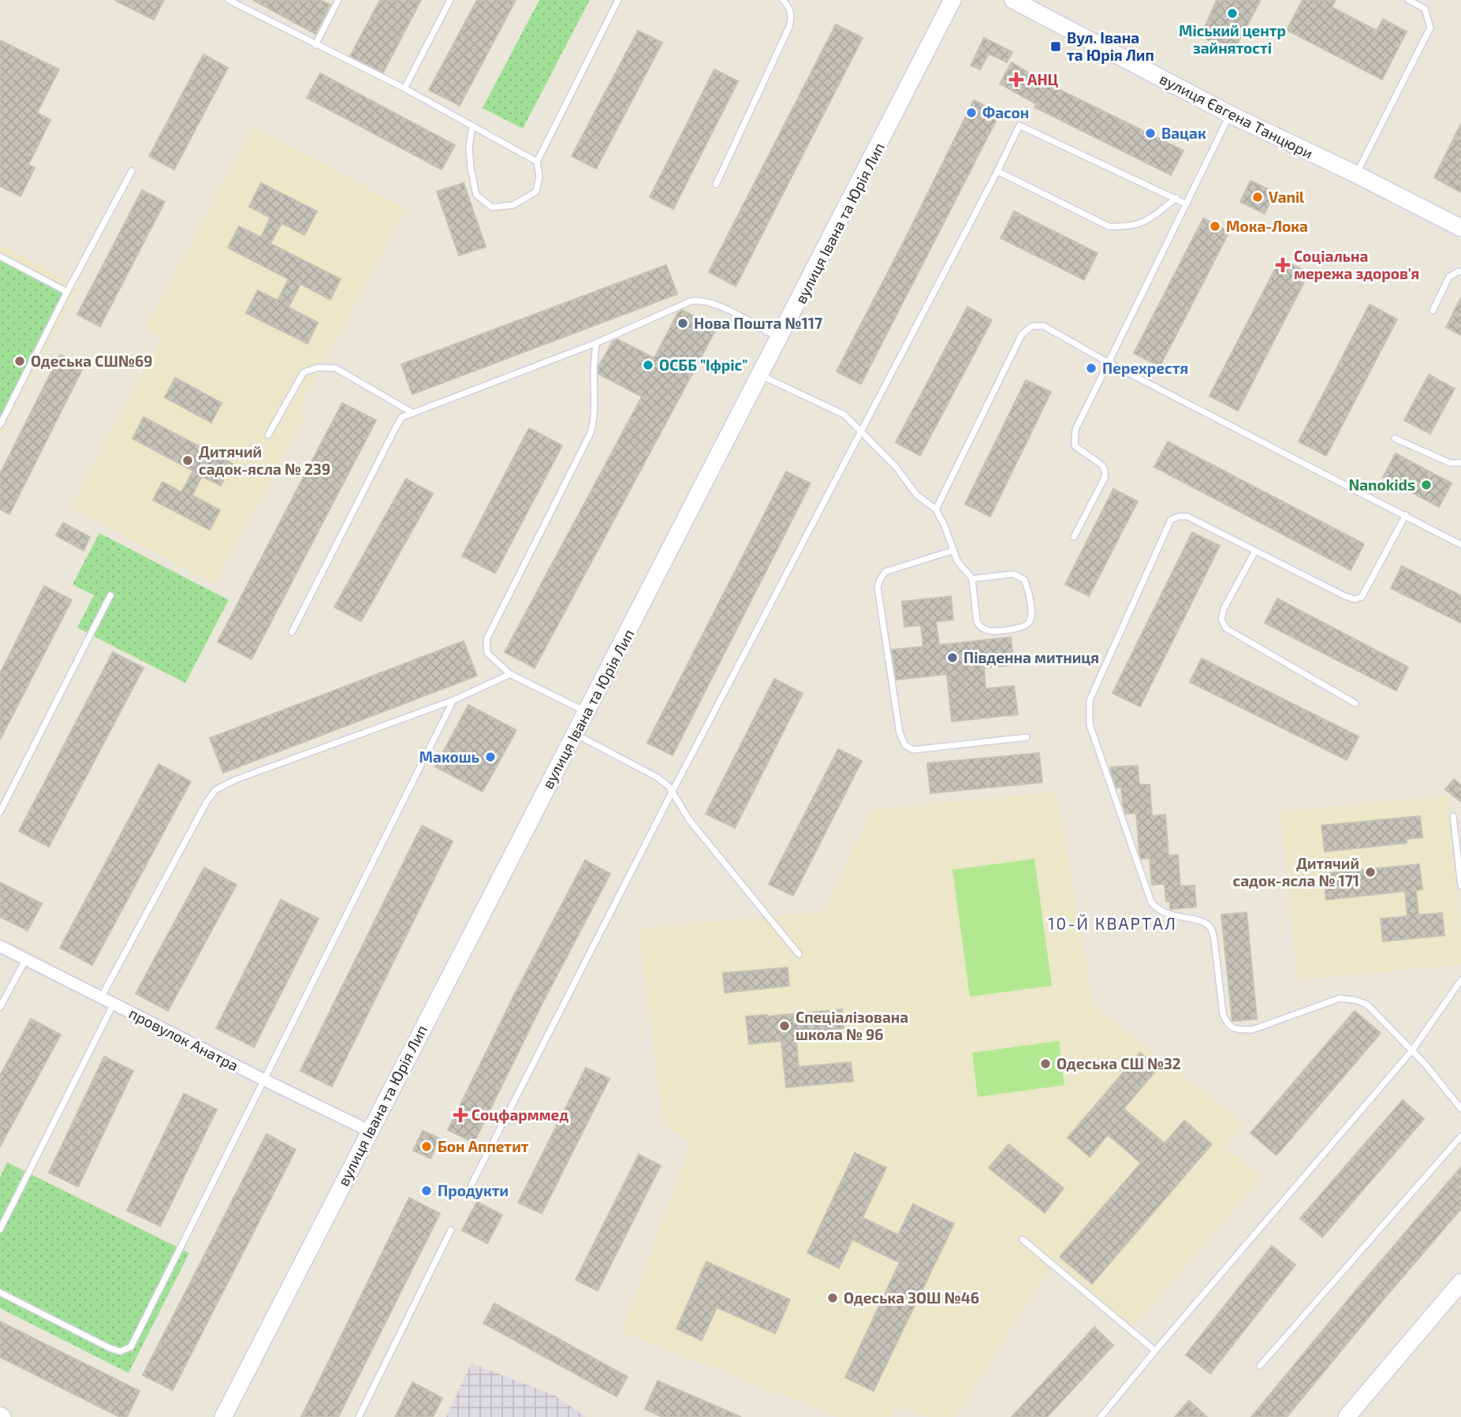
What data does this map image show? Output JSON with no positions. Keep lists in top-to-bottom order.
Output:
{
  "streets": {
    "street": ["вулиця Євгена Танцюри", "вулиця Івана та Юрія Лип", "провулок Анатра"]
  },
  "crossings": [
    ["вулиця Івана та Юрія Лип", "провулок Анатра"]
  ],
  "districts": ["10-Й КВАРТАЛ"],
  "places": {
    "other": [
      "Міський центр зайнятості",
      "Фасон",
      "Вацак",
      "Vanil",
      "Мока-Лока",
      "Нова Пошта №117",
      "Одеська СШ№69",
      "ОСББ \"Іфріс\"",
      "Перехрестя",
      "Дитячий садок-ясла № 239",
      "Nanokids",
      "Південна митниця",
      "Макошь",
      "Дитячий садок-ясла № 171",
      "Спеціалізована школа № 96",
      "Одеська СШ №32",
      "Бон Аппетит",
      "Продукти",
      "Одеська ЗОШ №46"
    ],
    "transit": ["Вул. Івана та Юрія Лип"],
    "health": ["АНЦ", "Соціальна мережа здоров'я", "Соцфарммед"]
  }
}
